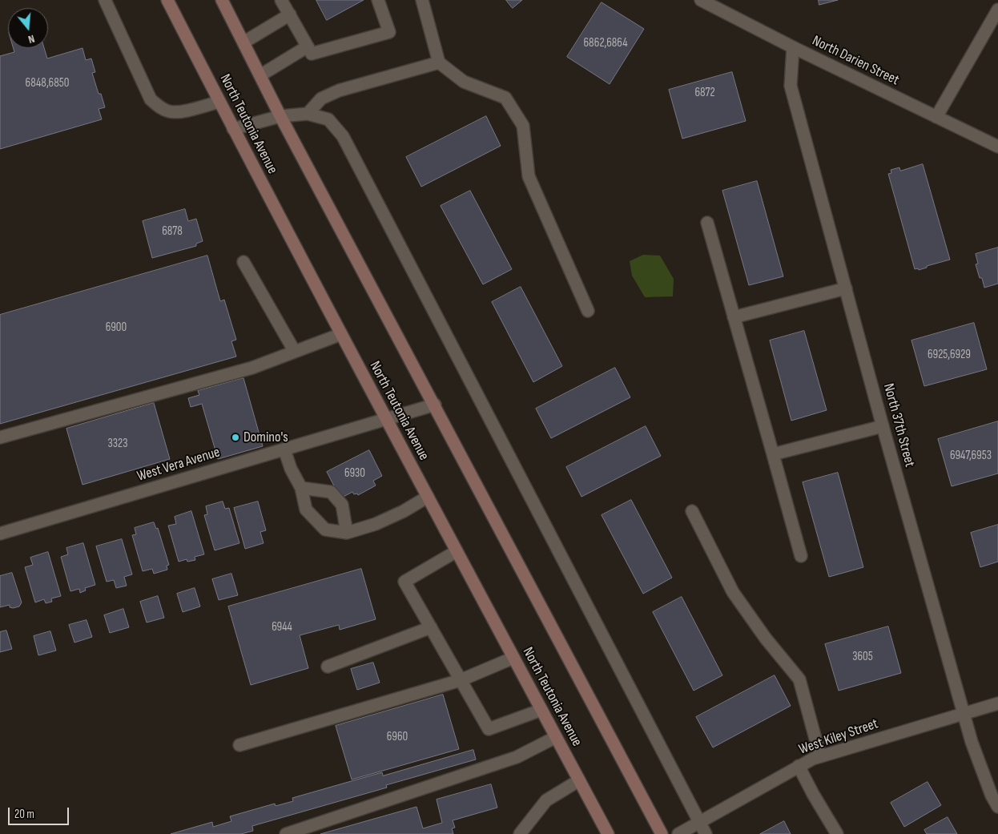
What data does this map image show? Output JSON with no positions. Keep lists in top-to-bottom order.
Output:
{
  "streets": {
    "main road": ["North Teutonia Avenue"],
    "street": [
      "North Darien Street",
      "North 37th Street",
      "West Vera Avenue",
      "West Kiley Street"
    ]
  },
  "crossings": [
    ["North Darien Street", "North 37th Street"],
    ["North Teutonia Avenue", "West Vera Avenue"],
    ["North 37th Street", "West Kiley Street"]
  ],
  "places": ["Domino's"],
  "house_numbers": [
    "6862,6864",
    "6848,6850",
    "6872",
    "6878",
    "6900",
    "6925,6929",
    "3323",
    "6947,6953",
    "6930",
    "6944",
    "3605",
    "6960"
  ],
  "scale_bar": "20 m",
  "north": "bottom"
}
